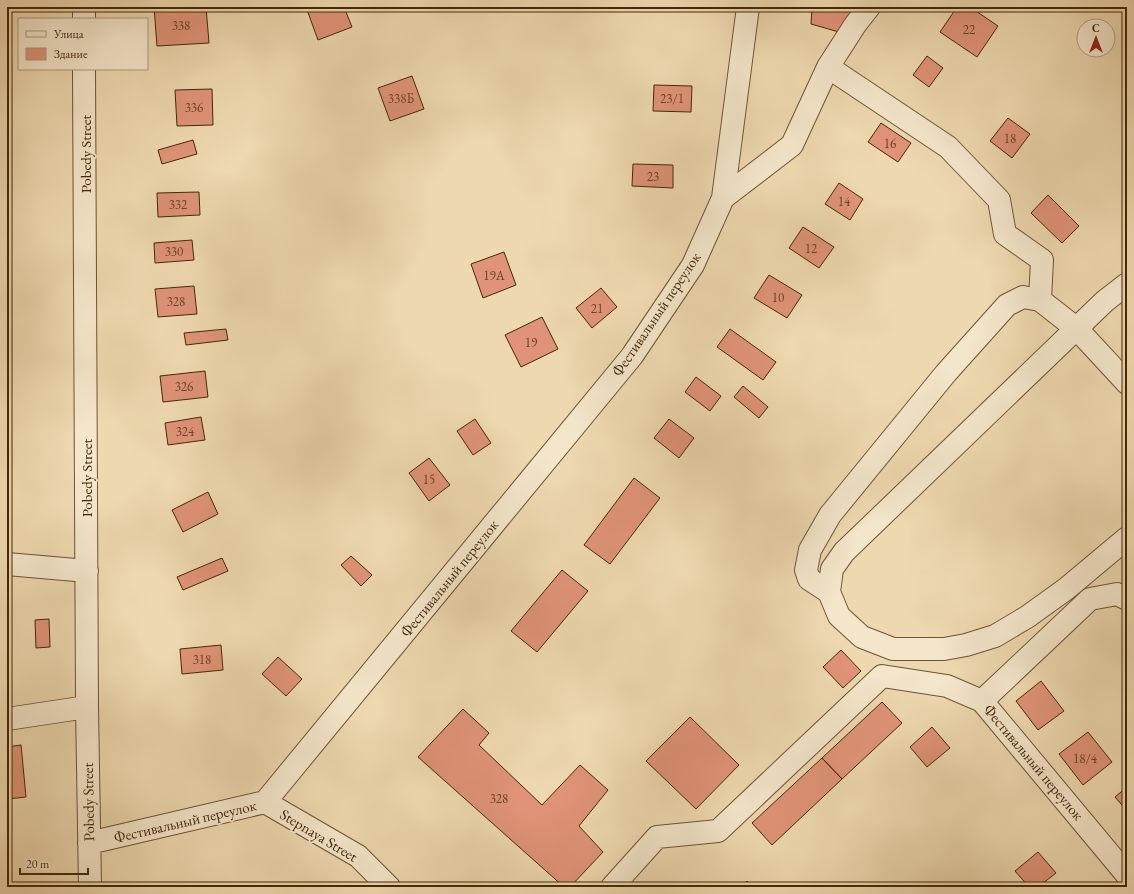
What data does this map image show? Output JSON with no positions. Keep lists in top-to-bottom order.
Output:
{
  "streets": {
    "street": ["Pobedy Street", "Фестивальный переулок", "Stepnaya Street"]
  },
  "crossings": [
    ["Pobedy Street", "Фестивальный переулок"],
    ["Фестивальный переулок", "Stepnaya Street"]
  ],
  "house_numbers": [
    "338",
    "22",
    "338Б",
    "23/1",
    "336",
    "18",
    "16",
    "23",
    "14",
    "332",
    "12",
    "330",
    "19А",
    "10",
    "328",
    "21",
    "19",
    "326",
    "324",
    "15",
    "318",
    "18/4",
    "328"
  ],
  "legend": ["Улица", "Здание"],
  "scale_bar": "20 m",
  "north": "top"
}
